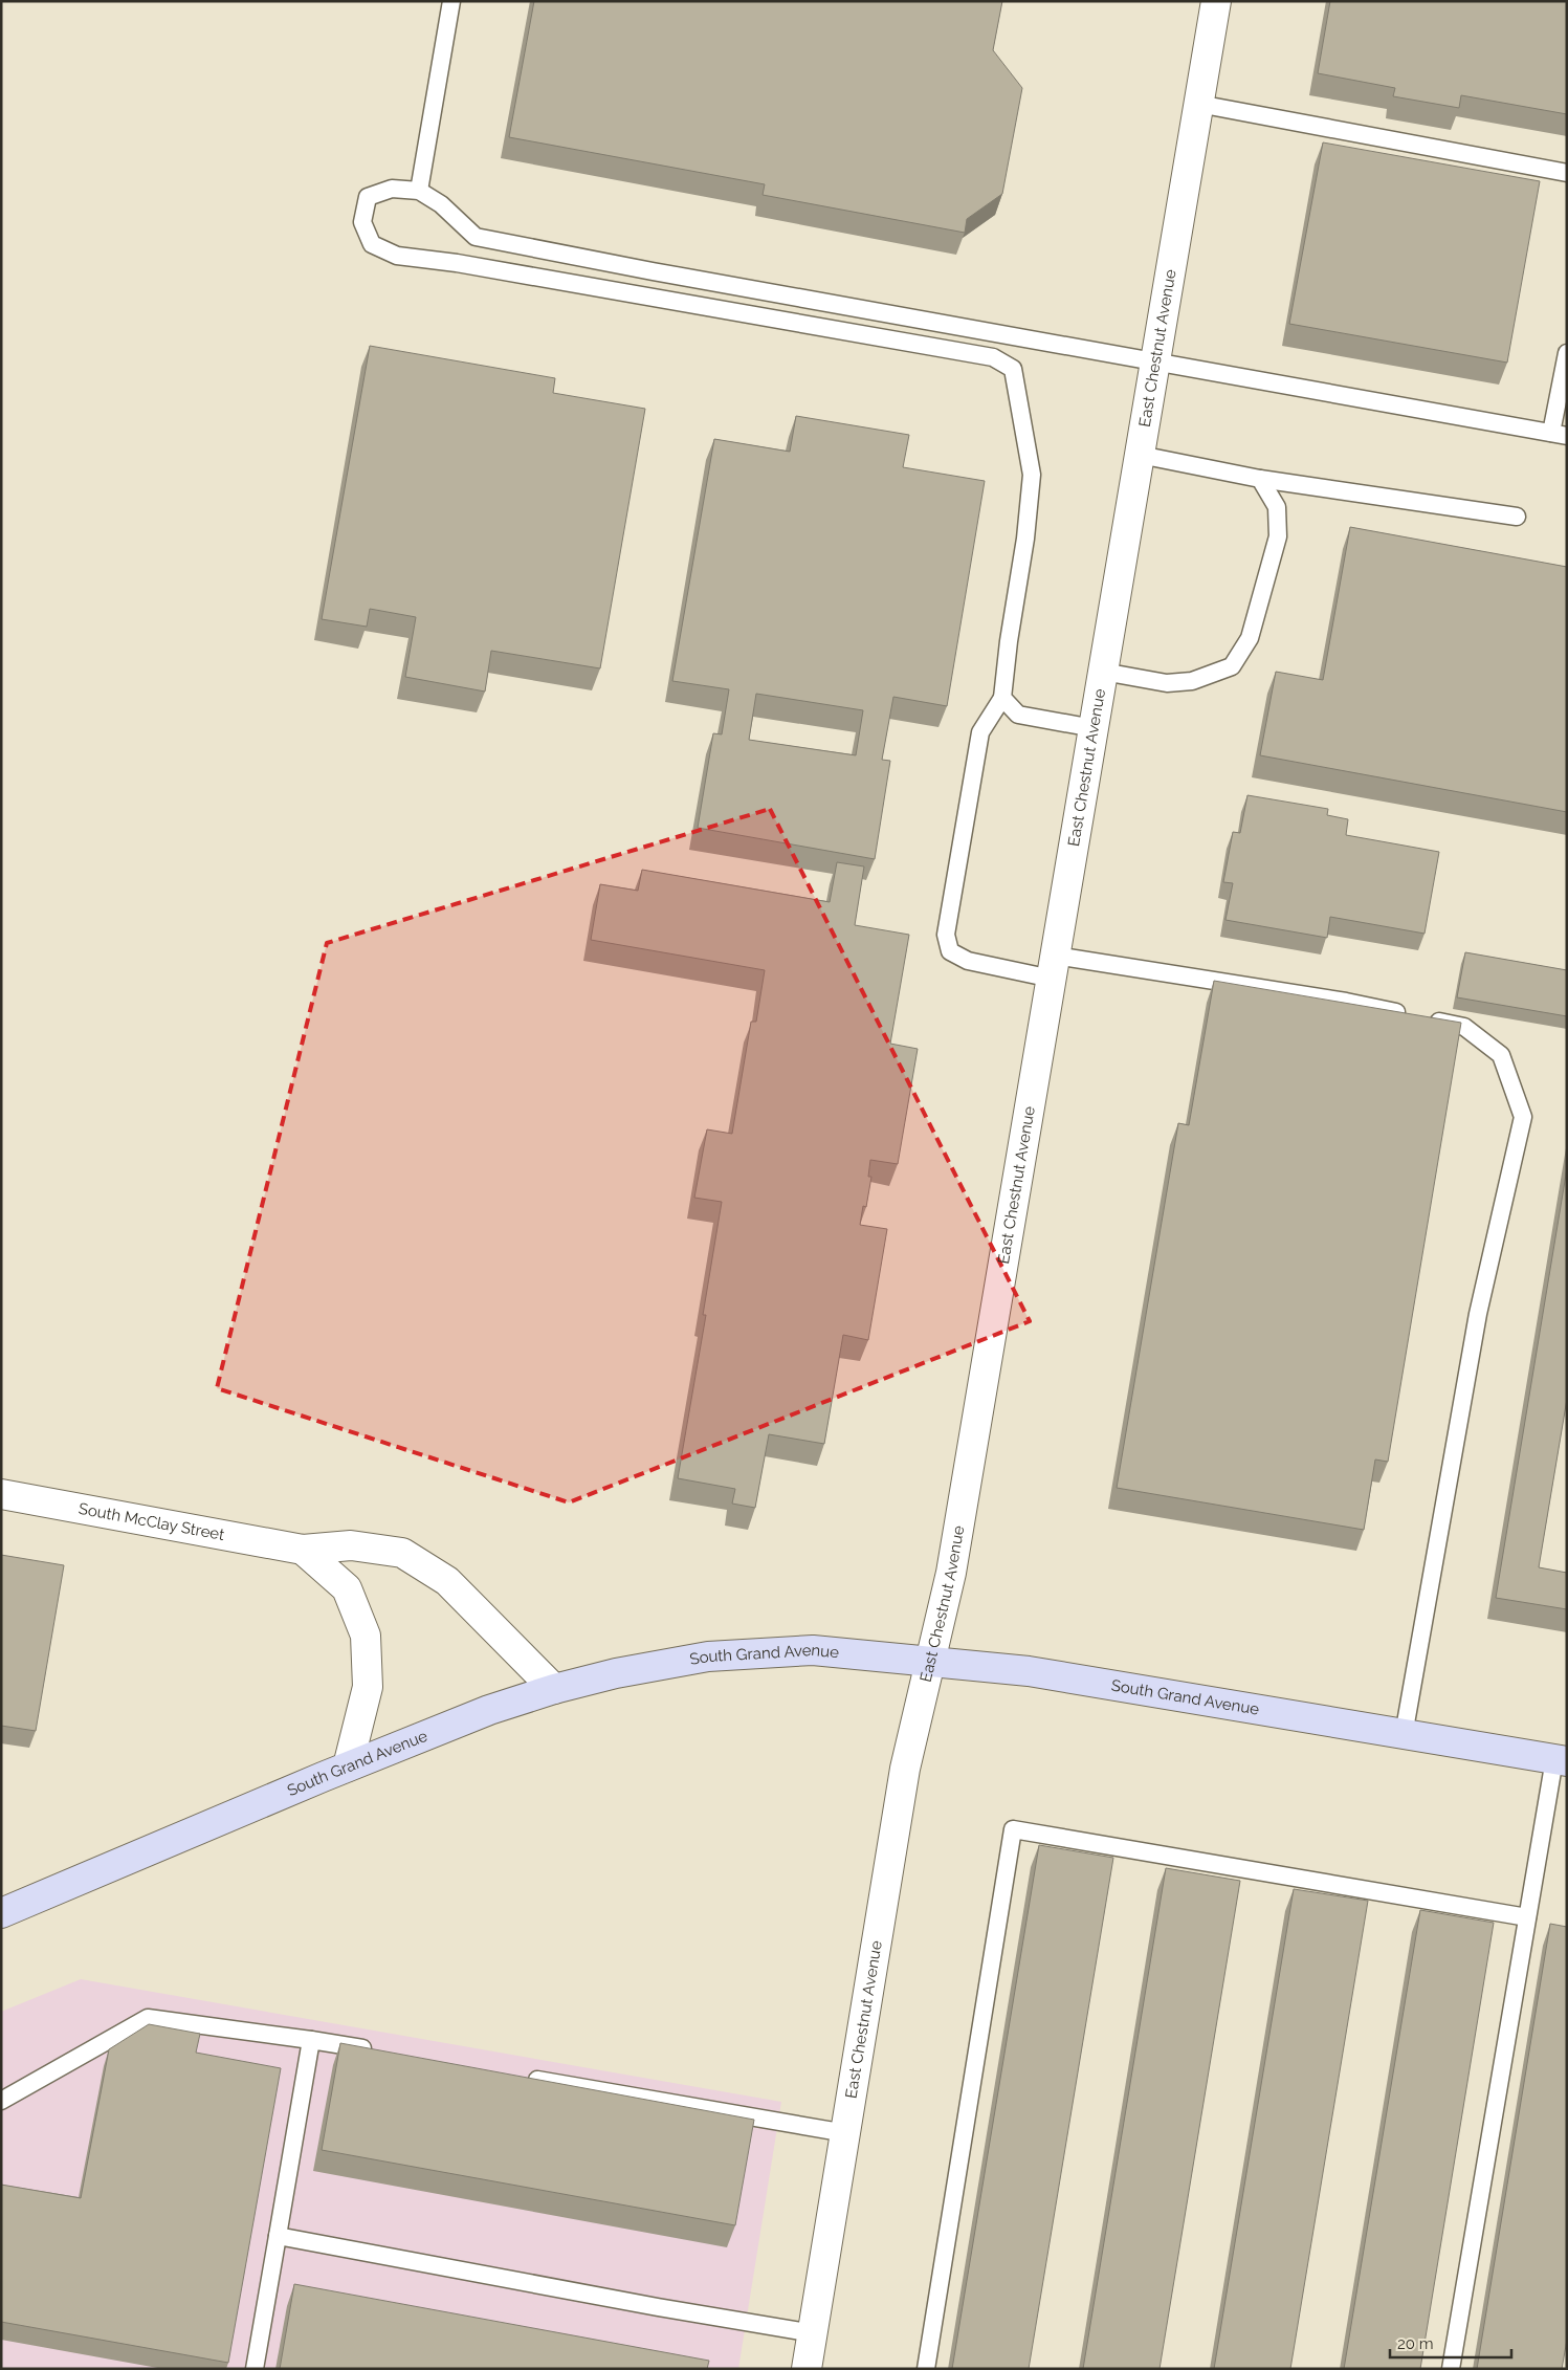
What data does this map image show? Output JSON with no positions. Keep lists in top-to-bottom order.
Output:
{
  "streets": {
    "main road": ["South Grand Avenue"],
    "street": ["East Chestnut Avenue", "South McClay Street"]
  },
  "crossings": [
    ["East Chestnut Avenue", "South Grand Avenue"],
    ["South McClay Street", "South Grand Avenue"]
  ],
  "scale_bar": "20 m"
}
